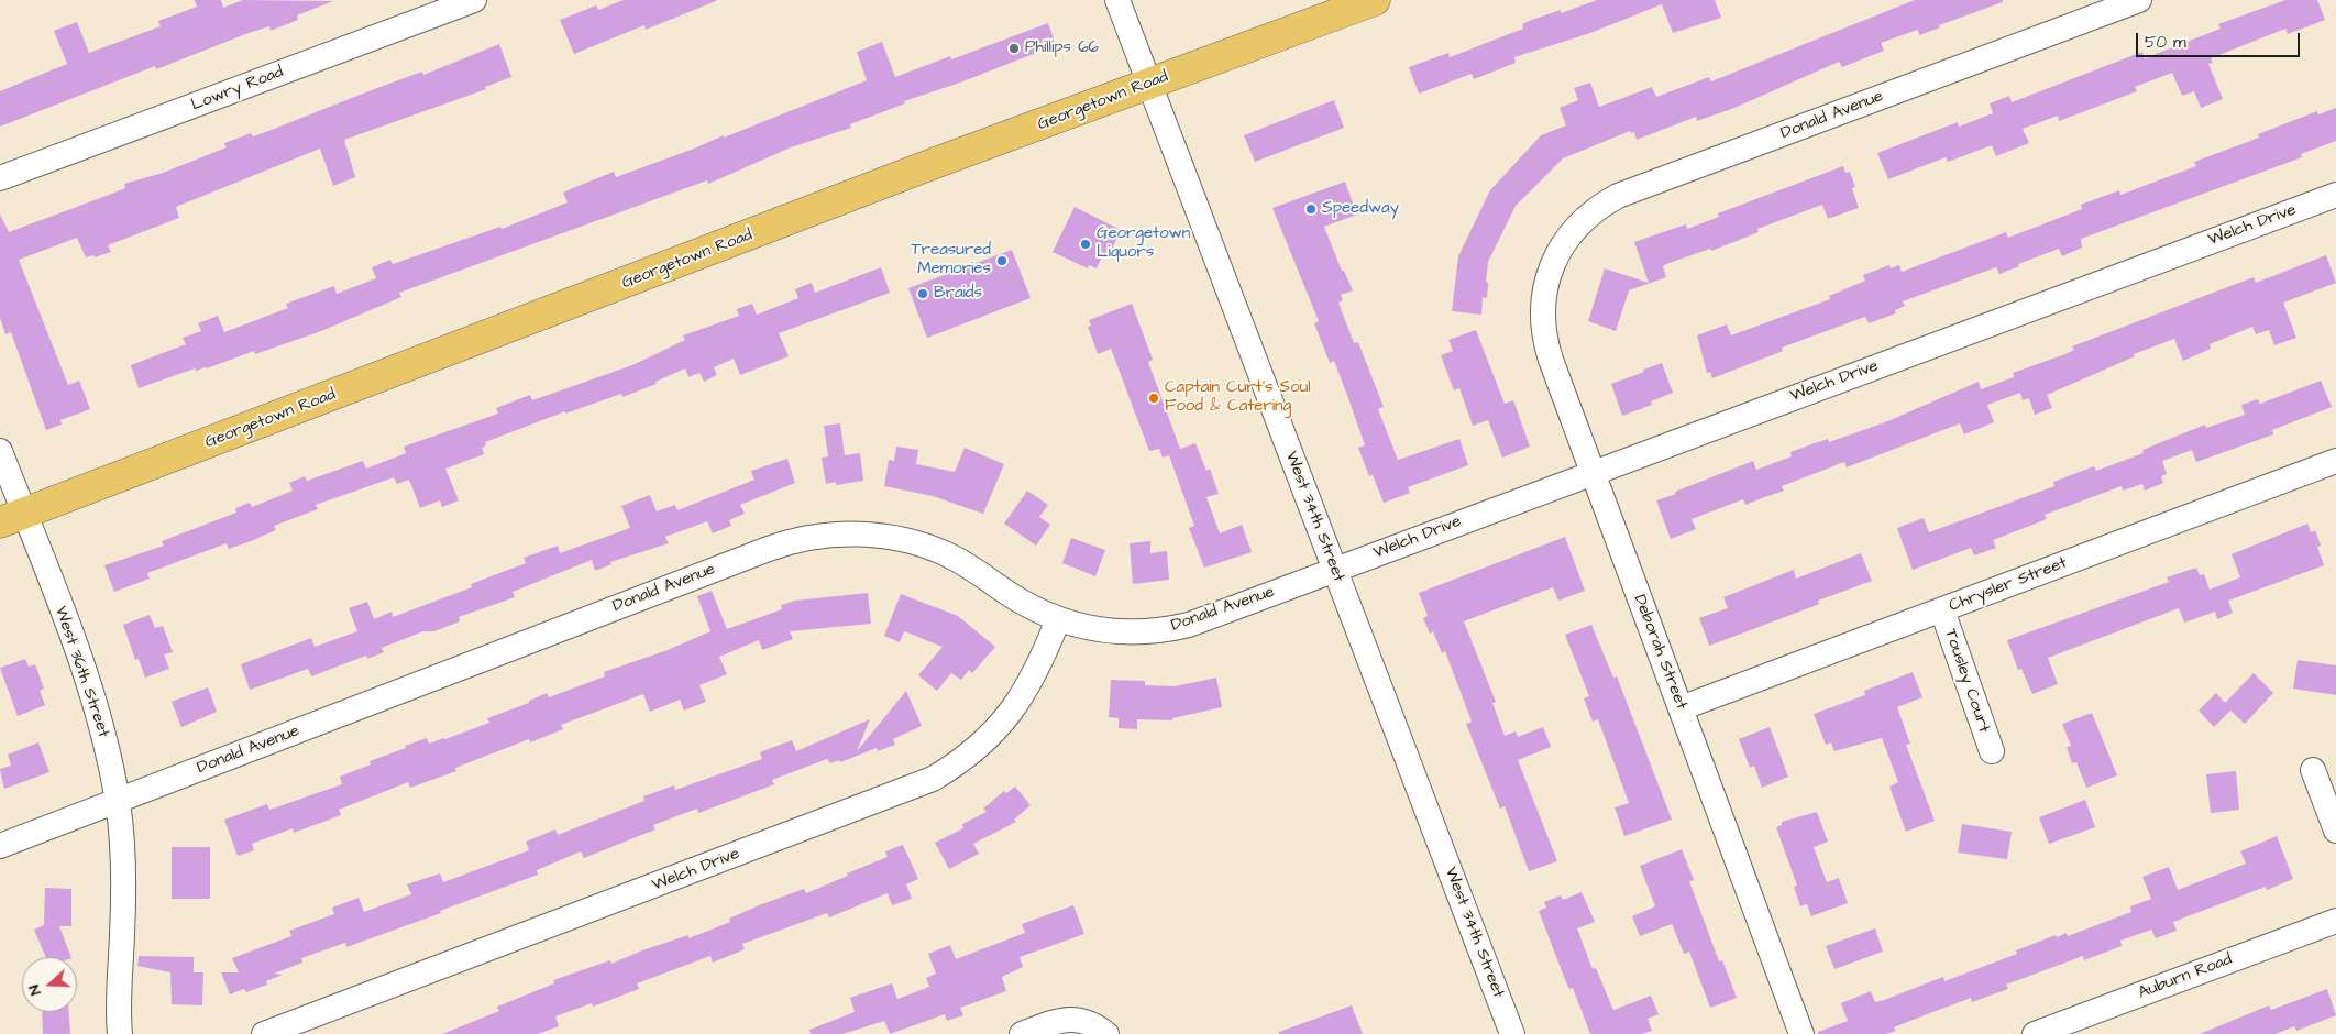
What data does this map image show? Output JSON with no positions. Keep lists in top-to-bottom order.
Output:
{
  "streets": {
    "main road": ["Georgetown Road"],
    "street": [
      "Lowry Road",
      "Donald Avenue",
      "Welch Drive",
      "West 34th Street",
      "Chrysler Street",
      "Deborah Street",
      "West 36th Street",
      "Tousley Court",
      "Auburn Road"
    ]
  },
  "crossings": [
    ["Georgetown Road", "West 34th Street"],
    ["Georgetown Road", "West 36th Street"],
    ["Donald Avenue", "Welch Drive"],
    ["Donald Avenue", "West 34th Street"],
    ["Donald Avenue", "Deborah Street"],
    ["Donald Avenue", "West 36th Street"],
    ["Welch Drive", "West 34th Street"],
    ["Welch Drive", "Deborah Street"],
    ["Chrysler Street", "Deborah Street"],
    ["Chrysler Street", "Tousley Court"]
  ],
  "places": [
    "Phillips 66",
    "Speedway",
    "Georgetown Liquors",
    "Treasured Memories",
    "Braids",
    "Captain Curt's Soul Food & Catering"
  ],
  "scale_bar": "50 m",
  "north": "left"
}
